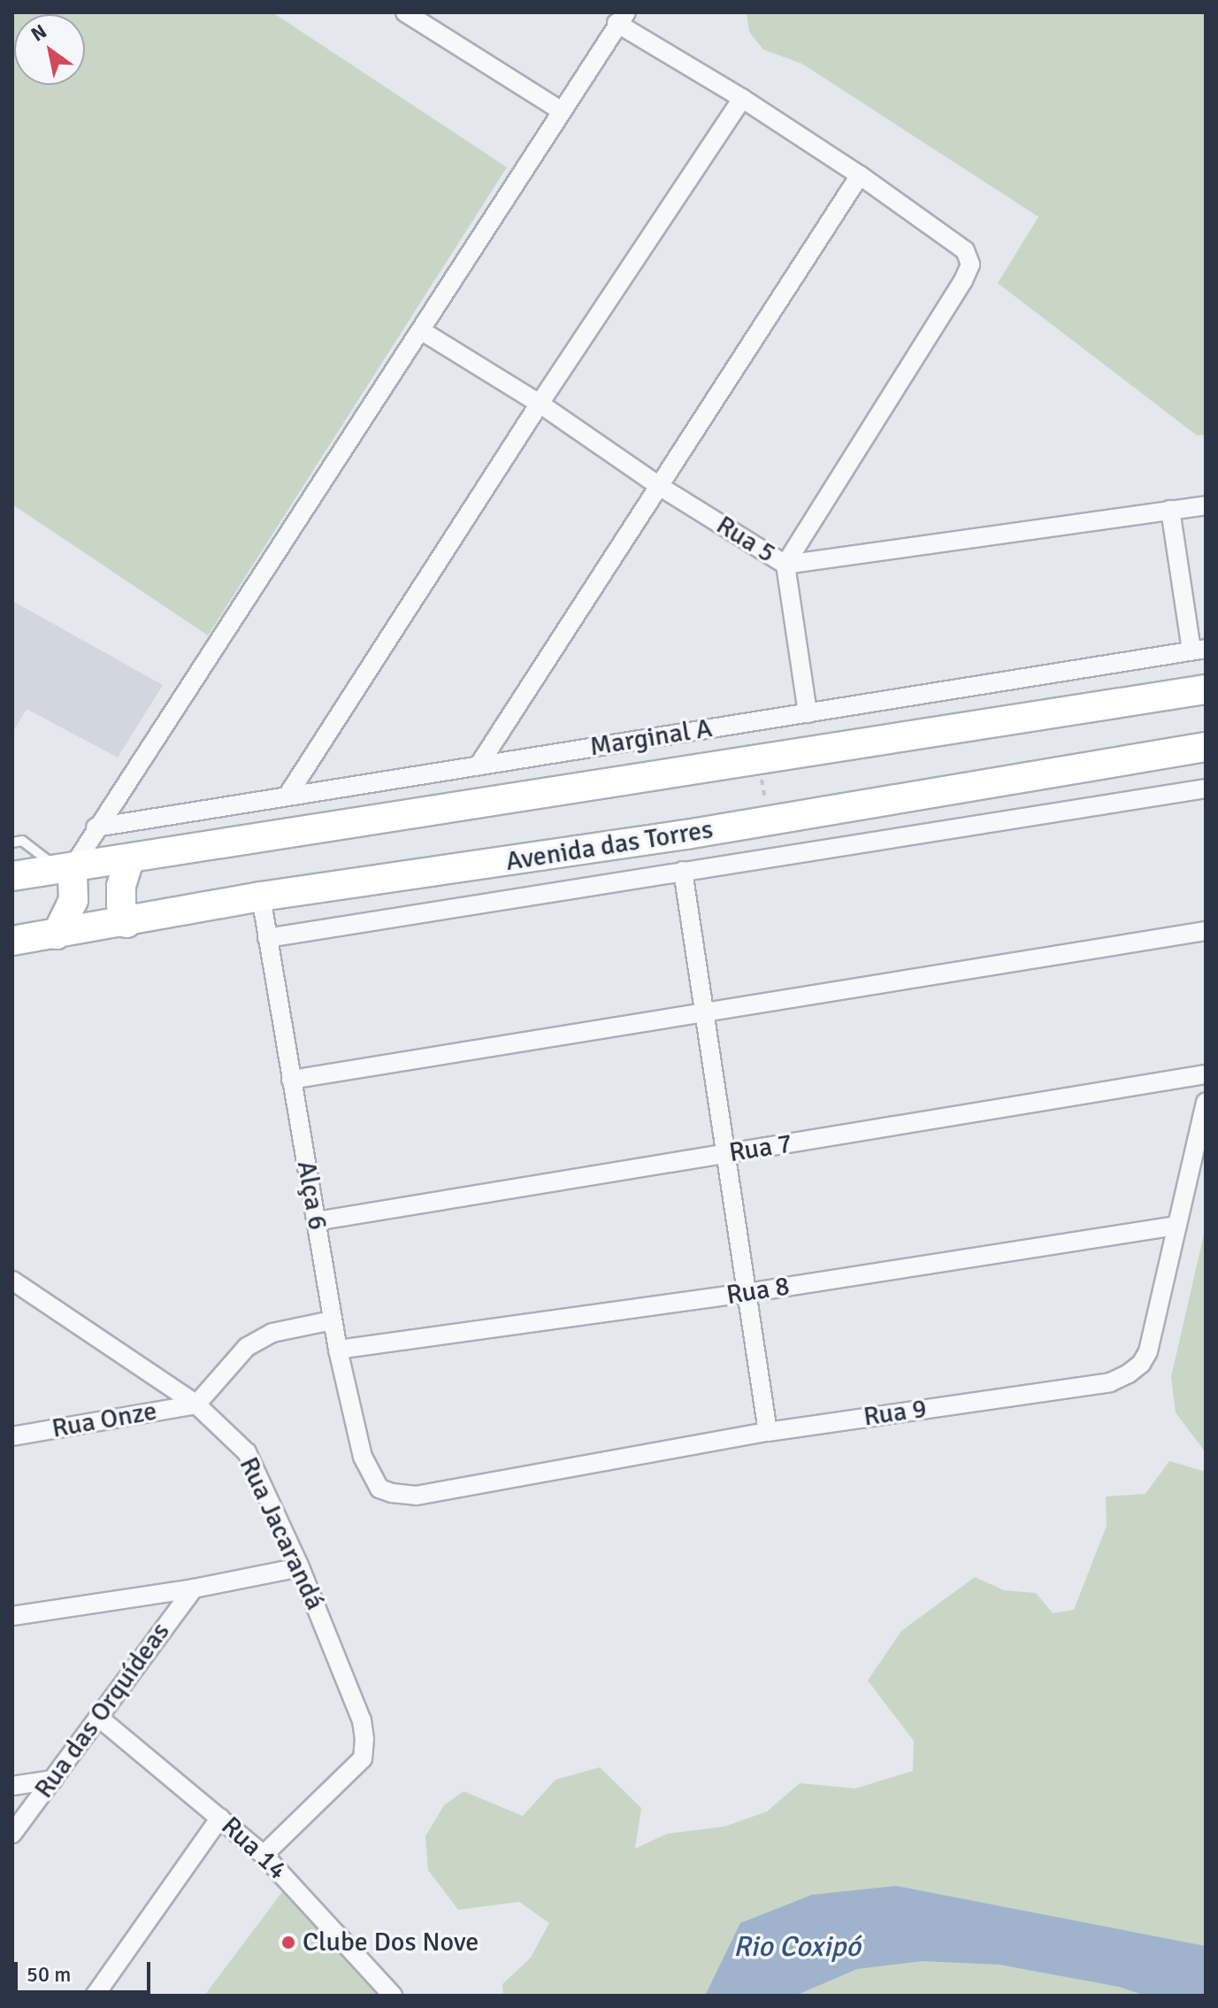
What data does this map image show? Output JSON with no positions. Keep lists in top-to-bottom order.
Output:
{
  "streets": {
    "main road": ["Avenida das Torres"],
    "street": [
      "Rua 5",
      "Marginal A",
      "Rua 7",
      "Alça 6",
      "Rua 8",
      "Rua 9",
      "Rua Onze",
      "Rua Jacarandá",
      "Rua das Orquídeas",
      "Rua 14"
    ]
  },
  "crossings": [
    ["Avenida das Torres", "Alça 6"],
    ["Rua 7", "Alça 6"],
    ["Alça 6", "Rua 8"],
    ["Alça 6", "Rua 9"],
    ["Rua 8", "Rua 9"],
    ["Rua Onze", "Rua Jacarandá"],
    ["Rua Jacarandá", "Rua 14"],
    ["Rua das Orquídeas", "Rua 14"]
  ],
  "water": ["Rio Coxipó"],
  "places": ["Clube Dos Nove"],
  "scale_bar": "50 m",
  "north": "top left"
}
